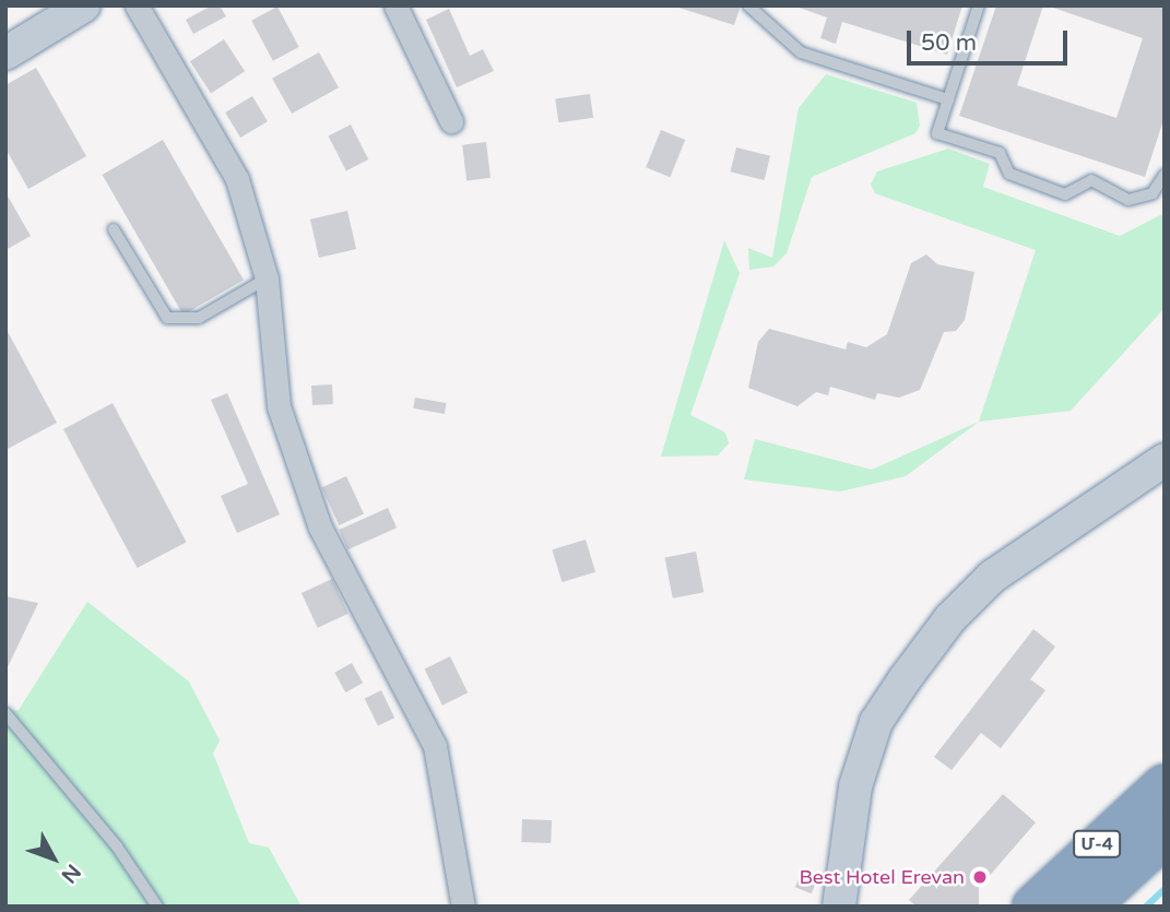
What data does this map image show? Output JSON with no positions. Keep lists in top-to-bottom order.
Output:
{
  "streets": {
    "highway": ["Մ-4"]
  },
  "places": ["Best Hotel Erevan"],
  "scale_bar": "50 m",
  "north": "bottom right"
}
